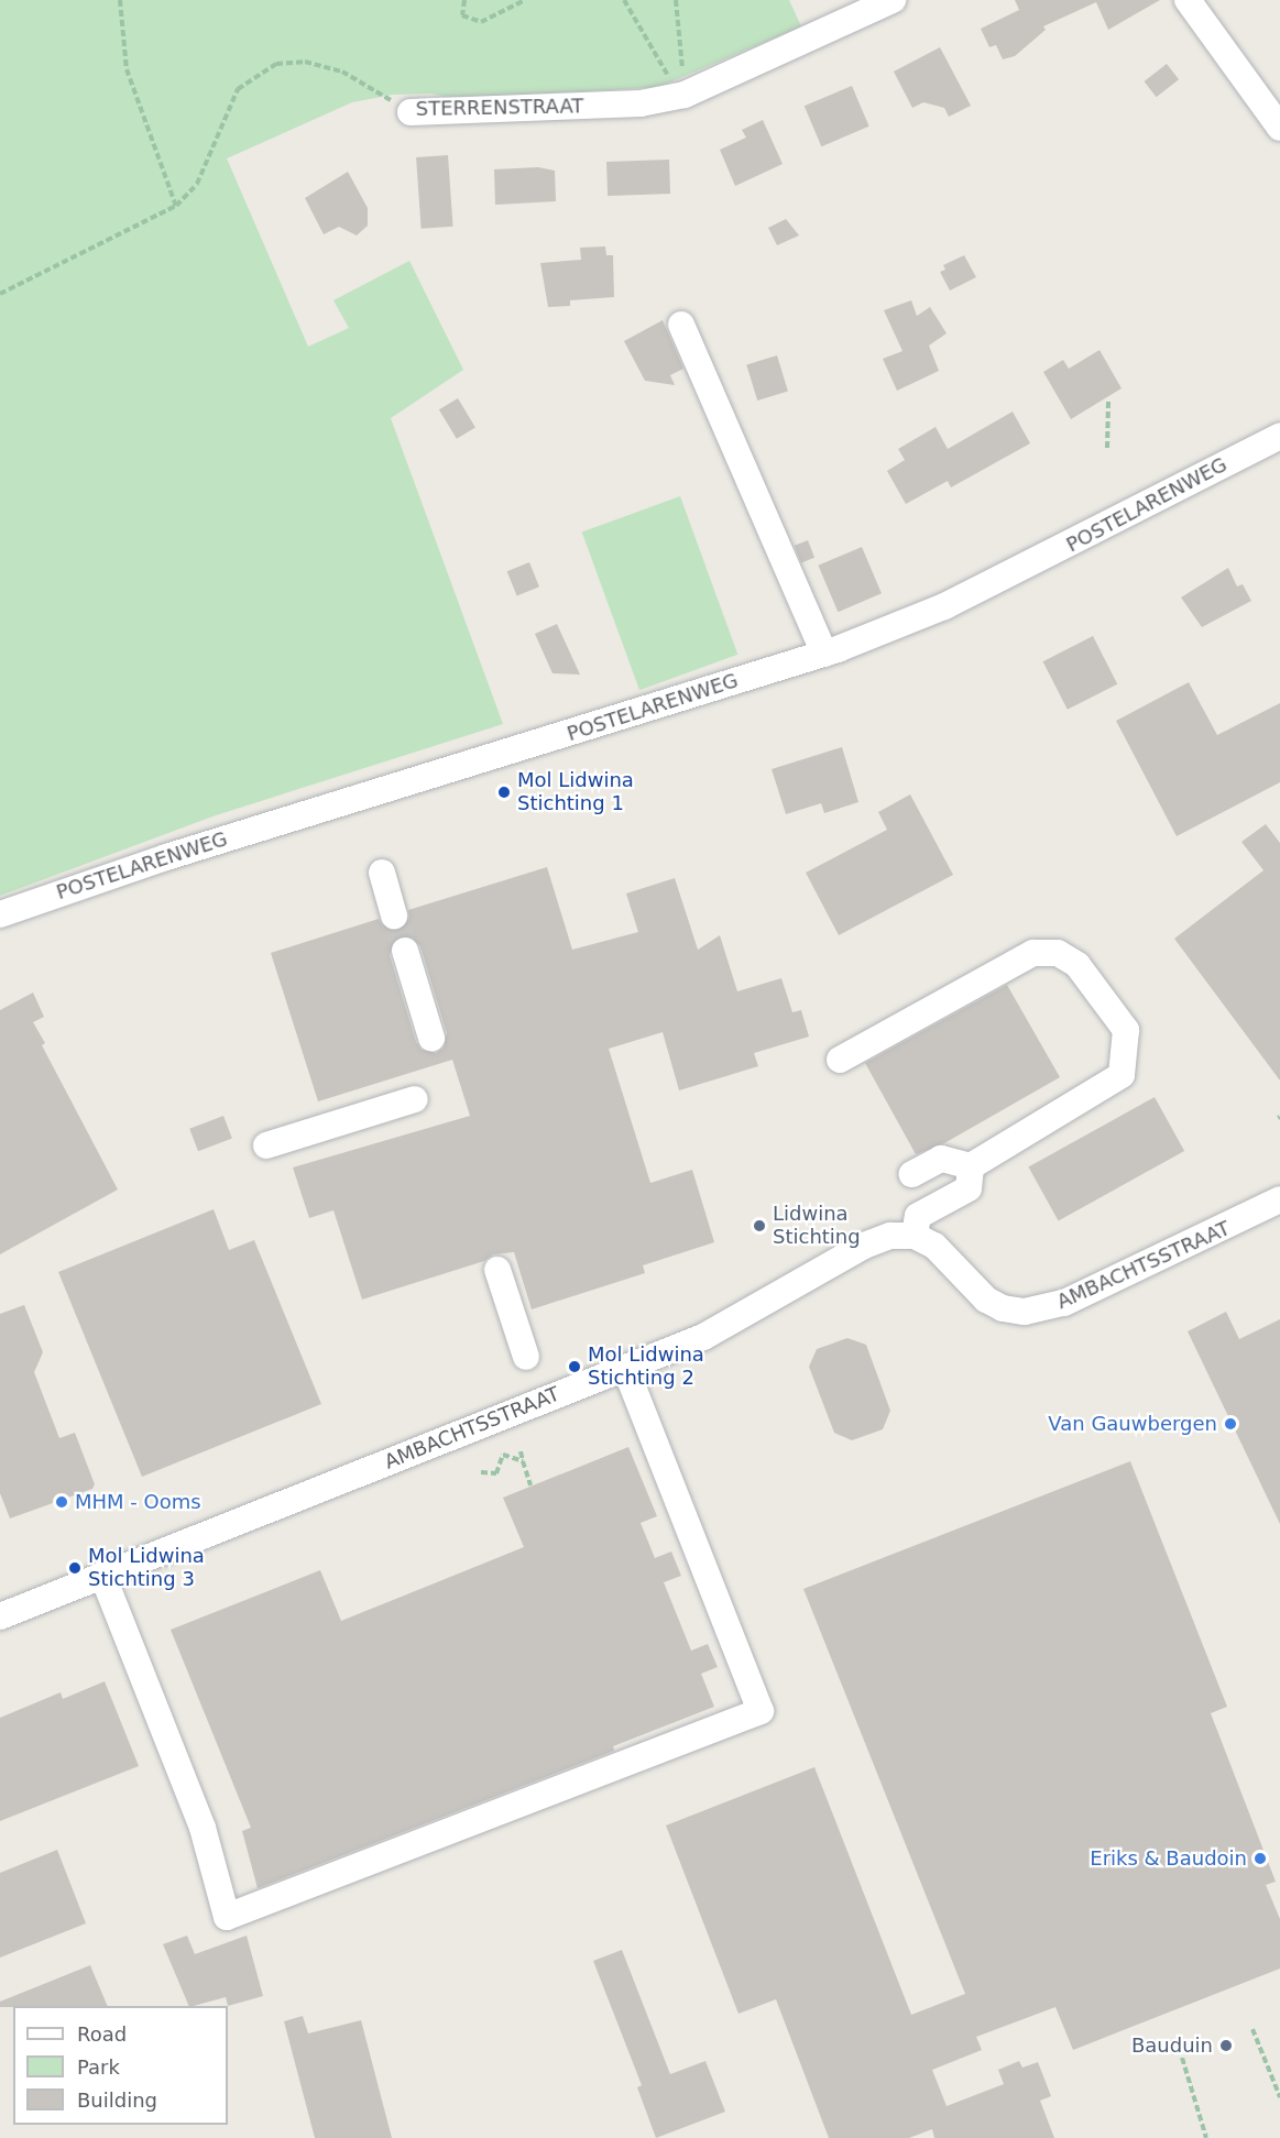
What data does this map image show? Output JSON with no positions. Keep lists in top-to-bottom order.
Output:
{
  "streets": {
    "street": ["STERRENSTRAAT", "POSTELARENWEG", "AMBACHTSSTRAAT"]
  },
  "places": [
    "Mol Lidwina Stichting 1",
    "Lidwina Stichting",
    "Mol Lidwina Stichting 2",
    "Van Gauwbergen",
    "MHM - Ooms",
    "Mol Lidwina Stichting 3",
    "Eriks & Baudoin",
    "Bauduin"
  ],
  "legend": ["Road", "Park", "Building"]
}
